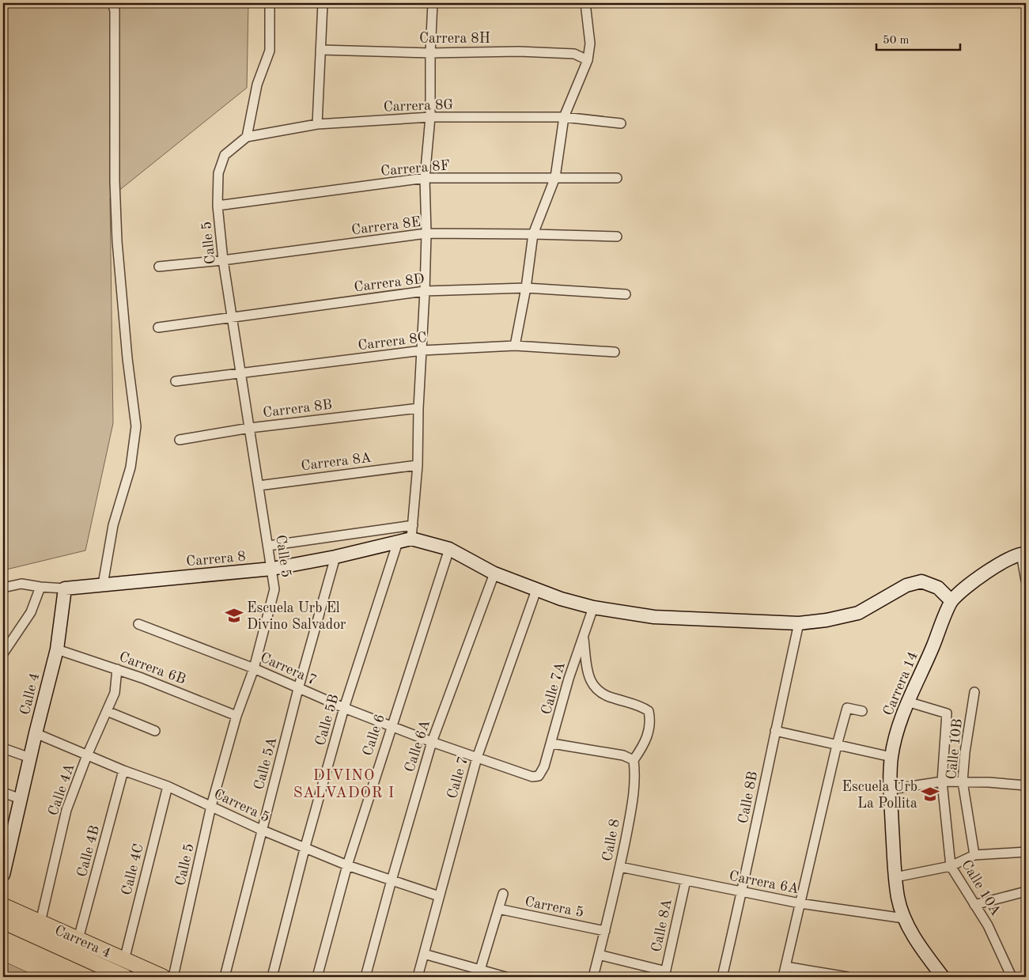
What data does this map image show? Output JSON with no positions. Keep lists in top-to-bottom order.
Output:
{
  "streets": {
    "main road": ["Carrera 4"],
    "street": [
      "Carrera 8H",
      "Carrera 8G",
      "Carrera 8F",
      "Carrera 8E",
      "Calle 5",
      "Carrera 8D",
      "Carrera 8C",
      "Carrera 8B",
      "Carrera 8A",
      "Carrera 8",
      "Carrera 6B",
      "Carrera 7",
      "Carrera 14",
      "Calle 7A",
      "Calle 4",
      "Calle 5B",
      "Calle 6",
      "Calle 6A",
      "Calle 10B",
      "Calle 5A",
      "Calle 7",
      "Calle 4A",
      "Calle 8B",
      "Carrera 5",
      "Calle 8",
      "Calle 4B",
      "Calle 4C",
      "Carrera 6A",
      "Calle 10A",
      "Calle 8A"
    ]
  },
  "crossings": [
    ["Carrera 8G", "Calle 5"],
    ["Carrera 8F", "Calle 5"],
    ["Carrera 8E", "Calle 5"],
    ["Calle 5", "Carrera 8D"],
    ["Calle 5", "Carrera 8C"],
    ["Calle 5", "Carrera 8B"],
    ["Calle 5", "Carrera 8A"],
    ["Calle 5", "Carrera 8"],
    ["Calle 5", "Carrera 6B"],
    ["Calle 5", "Carrera 7"],
    ["Calle 5", "Carrera 5"],
    ["Carrera 8", "Calle 4"],
    ["Carrera 8", "Calle 5B"],
    ["Carrera 8", "Calle 5A"],
    ["Carrera 6B", "Calle 4"],
    ["Carrera 6B", "Calle 4A"],
    ["Carrera 7", "Calle 7A"],
    ["Carrera 7", "Calle 5B"],
    ["Carrera 7", "Calle 6"],
    ["Carrera 7", "Calle 6A"],
    ["Carrera 7", "Calle 5A"],
    ["Carrera 7", "Calle 7"],
    ["Carrera 14", "Carrera 6A"],
    ["Carrera 14", "Calle 10A"],
    ["Calle 4", "Carrera 5"],
    ["Calle 5B", "Carrera 5"],
    ["Calle 6", "Carrera 5"],
    ["Calle 6A", "Carrera 5"],
    ["Calle 5A", "Carrera 5"],
    ["Calle 7", "Carrera 5"],
    ["Calle 4A", "Carrera 5"],
    ["Calle 4A", "Carrera 4"],
    ["Calle 8B", "Carrera 6A"],
    ["Carrera 5", "Calle 8"],
    ["Carrera 5", "Calle 4B"],
    ["Carrera 5", "Calle 4C"],
    ["Calle 8", "Carrera 6A"],
    ["Calle 4B", "Carrera 4"],
    ["Calle 4C", "Carrera 4"],
    ["Carrera 6A", "Calle 8A"]
  ],
  "districts": ["DIVINO SALVADOR I"],
  "places": {
    "school or university": ["Escuela Urb El Divino Salvador", "Escuela Urb La Pollita"]
  },
  "scale_bar": "50 m"
}
